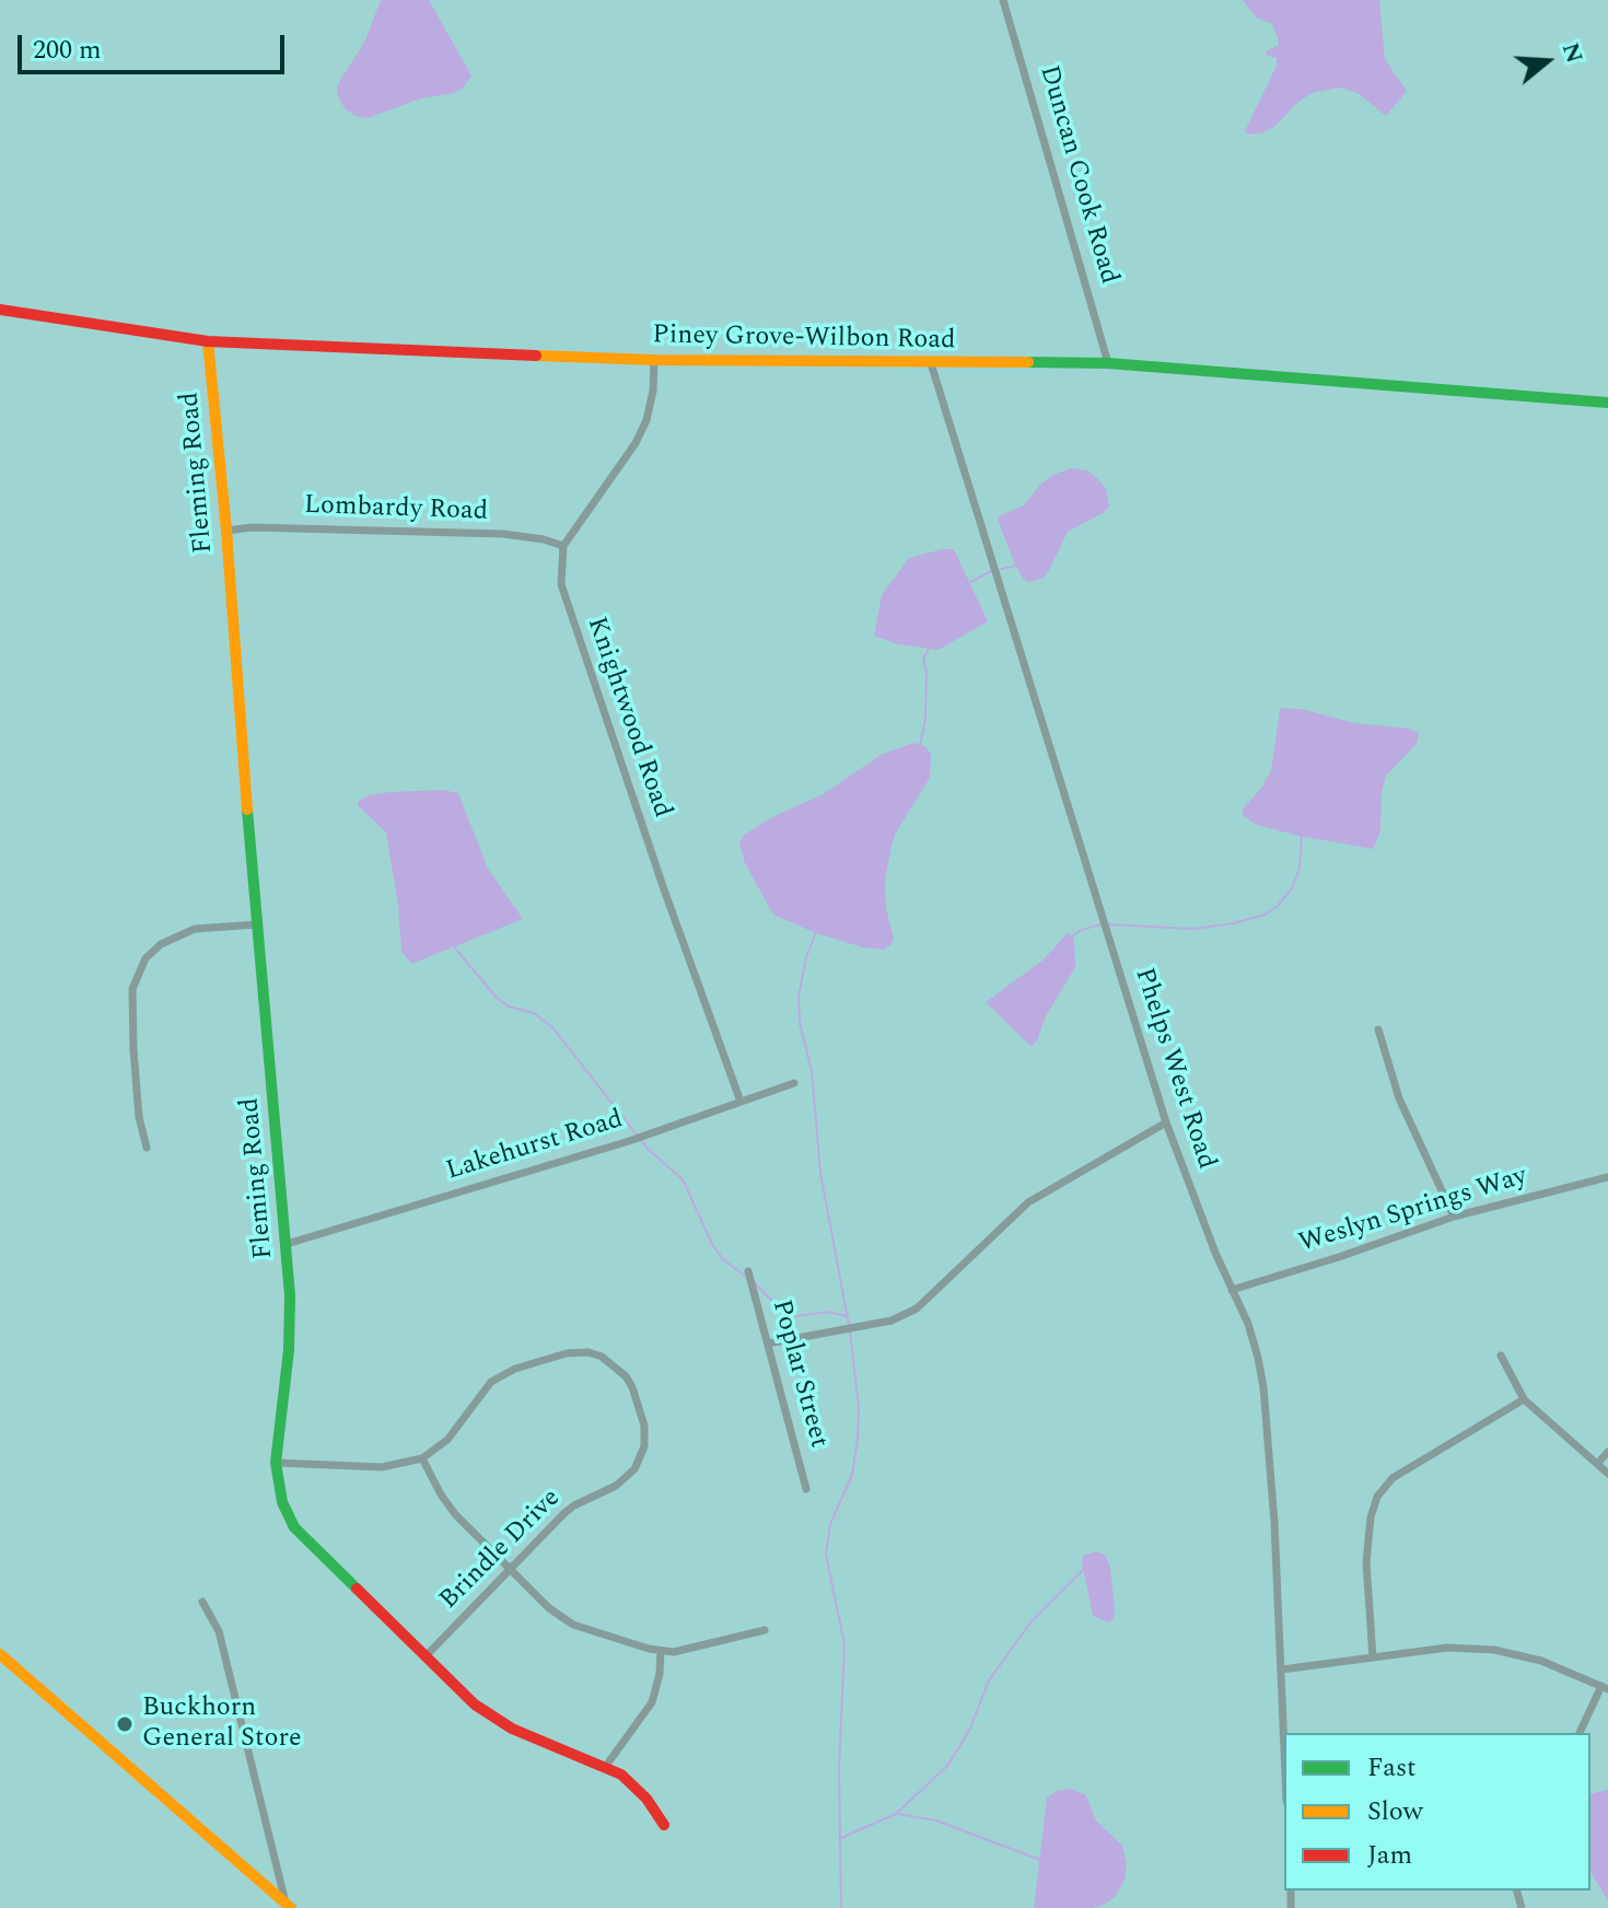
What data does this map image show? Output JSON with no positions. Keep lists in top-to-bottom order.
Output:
{
  "streets": {
    "street": [
      "Duncan Cook Road",
      "Piney Grove-Wilbon Road",
      "Fleming Road",
      "Lombardy Road",
      "Knightwood Road",
      "Phelps West Road",
      "Lakehurst Road",
      "Weslyn Springs Way",
      "Poplar Street",
      "Brindle Drive"
    ]
  },
  "crossings": [
    ["Duncan Cook Road", "Piney Grove-Wilbon Road"],
    ["Piney Grove-Wilbon Road", "Fleming Road"],
    ["Piney Grove-Wilbon Road", "Phelps West Road"],
    ["Fleming Road", "Lombardy Road"],
    ["Fleming Road", "Lakehurst Road"],
    ["Fleming Road", "Brindle Drive"],
    ["Lombardy Road", "Knightwood Road"],
    ["Knightwood Road", "Lakehurst Road"],
    ["Phelps West Road", "Weslyn Springs Way"]
  ],
  "places": ["Buckhorn General Store"],
  "legend": ["Fast", "Slow", "Jam"],
  "scale_bar": "200 m",
  "north": "right"
}
